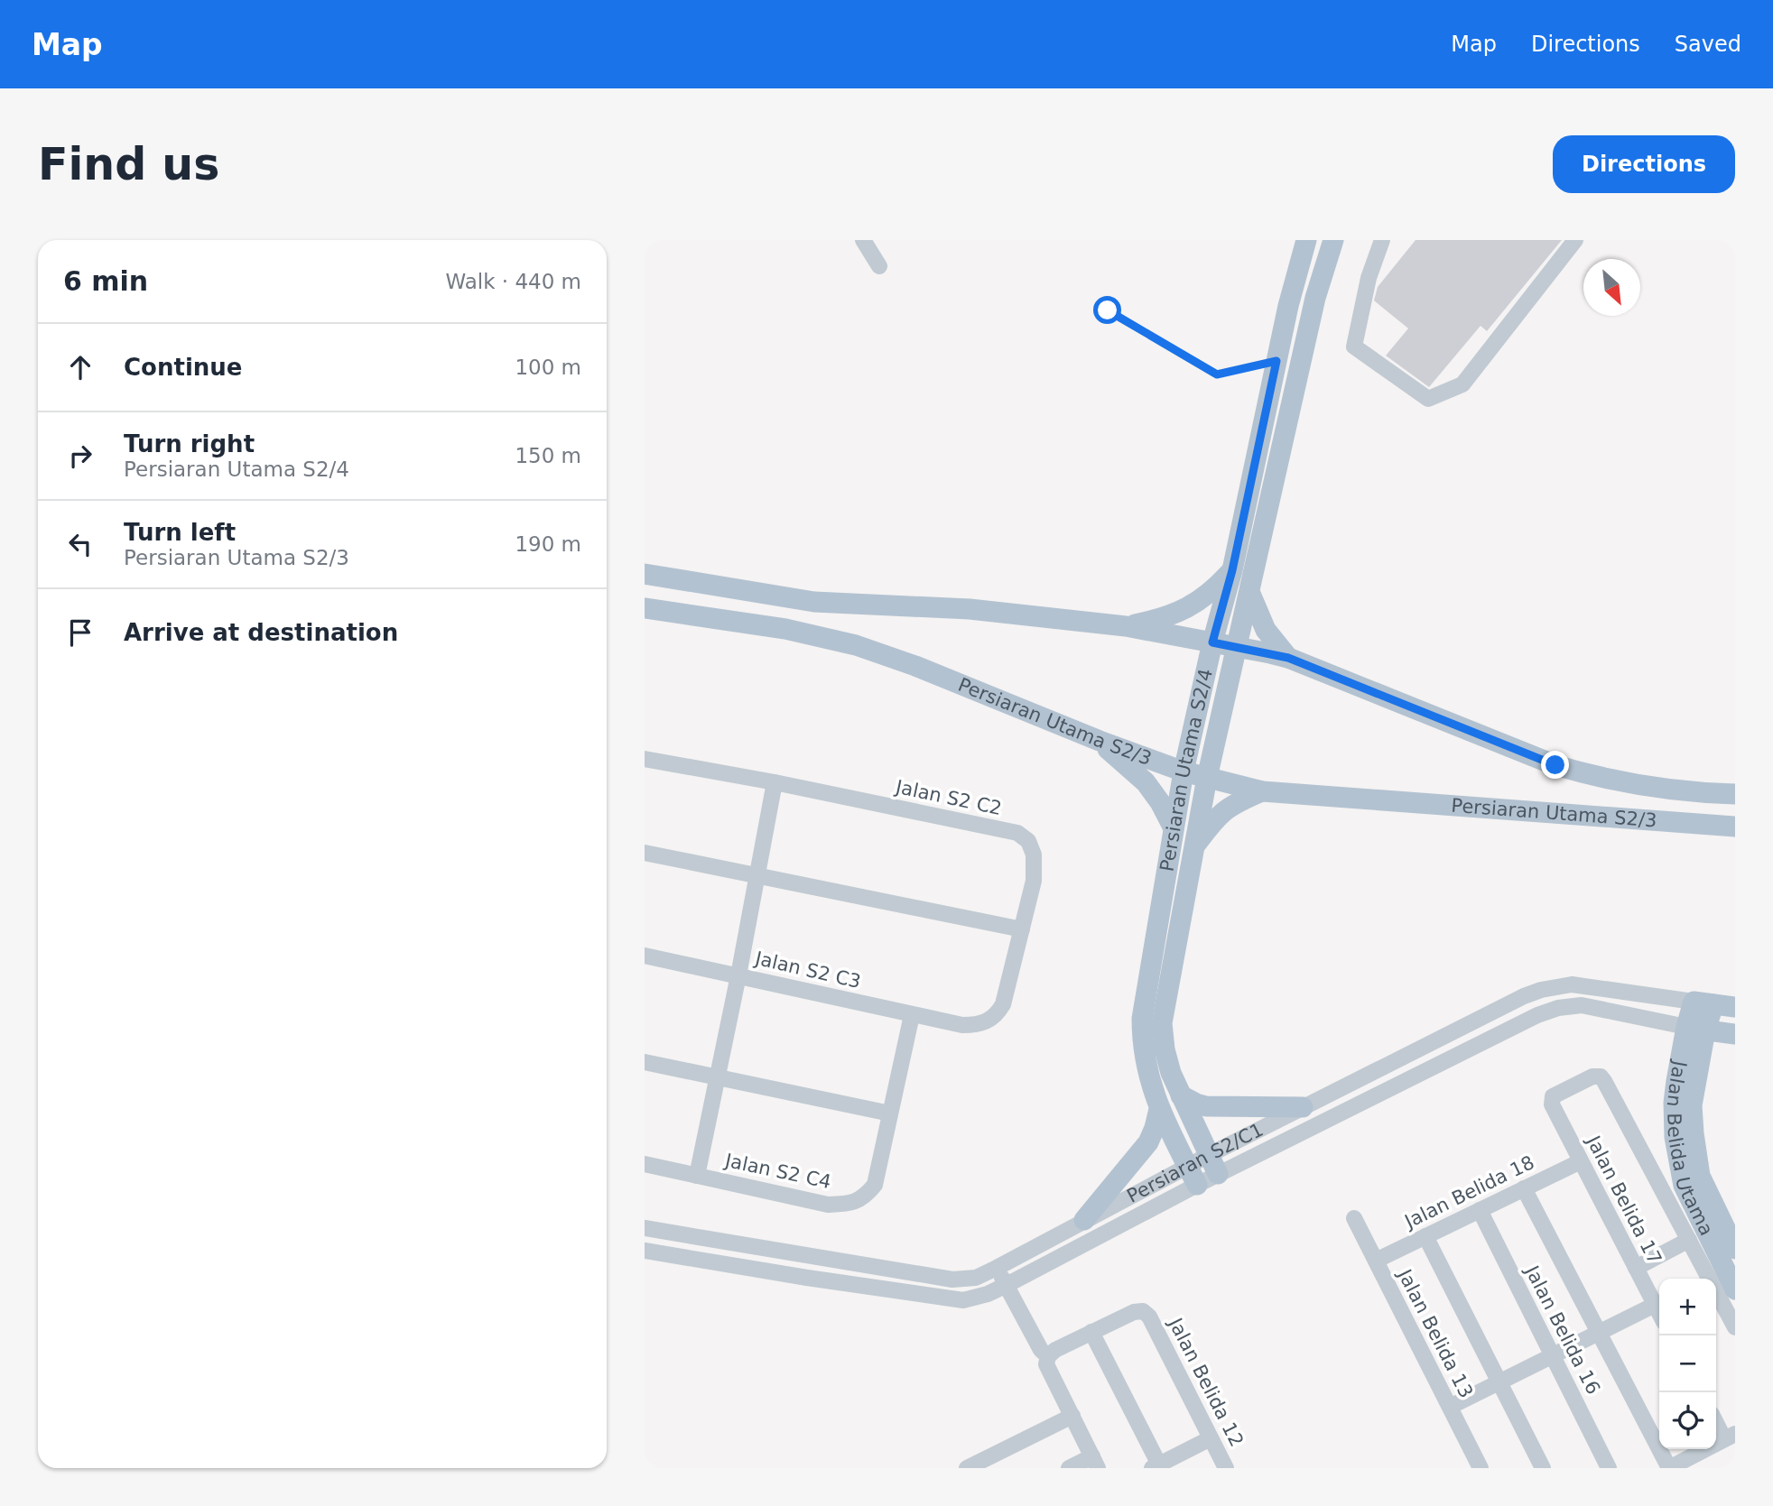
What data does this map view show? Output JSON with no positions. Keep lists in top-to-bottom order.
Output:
{
  "streets": {
    "main road": [
      "Persiaran Utama S2/3",
      "Persiaran Utama S2/4",
      "Jalan Belida Utama",
      "Persiaran S2/C1"
    ],
    "street": [
      "Jalan S2 C2",
      "Jalan S2 C3",
      "Jalan S2 C4",
      "Jalan Belida 18",
      "Jalan Belida 17",
      "Jalan Belida 16",
      "Jalan Belida 13",
      "Jalan Belida 12"
    ]
  },
  "crossings": [
    ["Persiaran Utama S2/3", "Persiaran Utama S2/4"],
    ["Persiaran Utama S2/4", "Persiaran S2/C1"],
    ["Jalan S2 C2", "Jalan S2 C3"],
    ["Jalan S2 C3", "Jalan S2 C4"],
    ["Jalan Belida Utama", "Persiaran S2/C1"],
    ["Jalan Belida 18", "Jalan Belida 17"],
    ["Jalan Belida 18", "Jalan Belida 16"],
    ["Jalan Belida 18", "Jalan Belida 13"]
  ],
  "north": "bottom right",
  "page": {
    "header": "Map",
    "nav": ["Map", "Directions", "Saved"],
    "buttons": "Directions",
    "title": "Find us",
    "heading": ["6 min", "Walk · 440 m"],
    "list": [
      ["Continue", "100 m"],
      ["Turn right", "Persiaran Utama S2/4", "150 m"],
      ["Turn left", "Persiaran Utama S2/3", "190 m"],
      "Arrive at destination"
    ],
    "map_buttons": ["+", "−"]
  }
}
